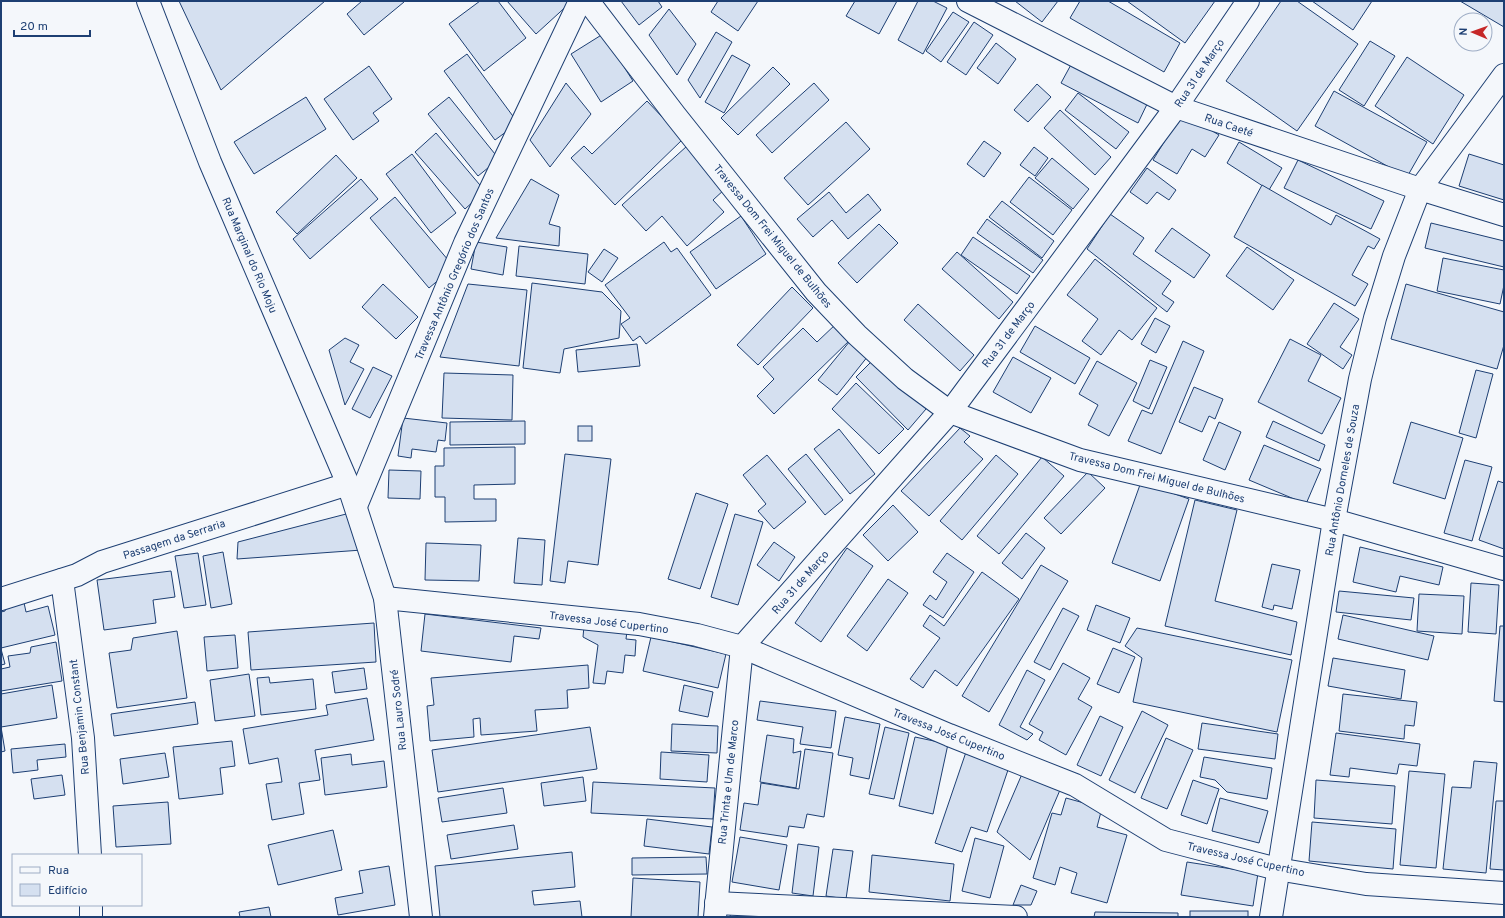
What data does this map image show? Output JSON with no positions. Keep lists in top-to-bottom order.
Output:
{
  "streets": {
    "street": [
      "Rua 31 de Março",
      "Rua Caeté",
      "Travessa Dom Frei Miguel de Bulhões",
      "Rua Marginal do Rio Moju",
      "Travessa Antônio Gregório dos Santos",
      "Rua Antônio Dorneles de Souza",
      "Passagem da Serraria",
      "Travessa José Cupertino",
      "Rua Lauro Sodré",
      "Rua Benjamin Constant",
      "Rua Trinta e Um de Marco"
    ]
  },
  "crossings": [
    ["Rua 31 de Março", "Rua Caeté"],
    ["Rua 31 de Março", "Travessa Dom Frei Miguel de Bulhões"],
    ["Rua 31 de Março", "Travessa José Cupertino"],
    ["Rua 31 de Março", "Rua Trinta e Um de Marco"],
    ["Rua Caeté", "Rua Antônio Dorneles de Souza"],
    ["Travessa Dom Frei Miguel de Bulhões", "Rua Antônio Dorneles de Souza"],
    ["Rua Marginal do Rio Moju", "Travessa Antônio Gregório dos Santos"],
    ["Rua Marginal do Rio Moju", "Passagem da Serraria"],
    ["Rua Marginal do Rio Moju", "Rua Lauro Sodré"],
    ["Travessa Antônio Gregório dos Santos", "Rua Lauro Sodré"],
    ["Rua Antônio Dorneles de Souza", "Travessa José Cupertino"],
    ["Passagem da Serraria", "Rua Benjamin Constant"],
    ["Travessa José Cupertino", "Rua Lauro Sodré"],
    ["Travessa José Cupertino", "Rua Trinta e Um de Marco"]
  ],
  "legend": ["Rua", "Edifício"],
  "scale_bar": "20 m",
  "north": "left"
}
